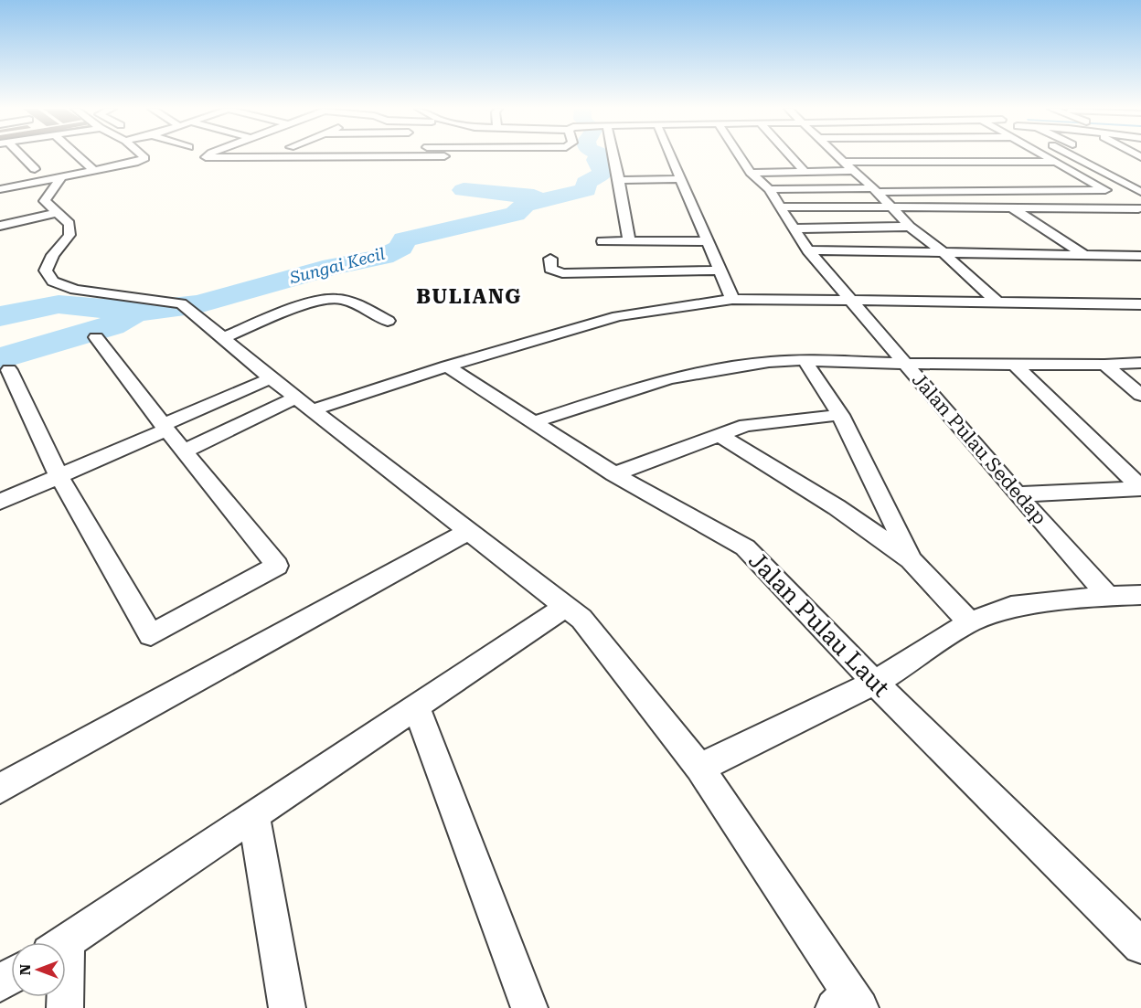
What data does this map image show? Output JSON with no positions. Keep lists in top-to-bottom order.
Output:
{
  "streets": {
    "street": ["Jalan Pulau Sededap", "Jalan Pulau Laut"]
  },
  "districts": ["BULIANG"],
  "water": ["Sungai Kecil"],
  "north": "left"
}
